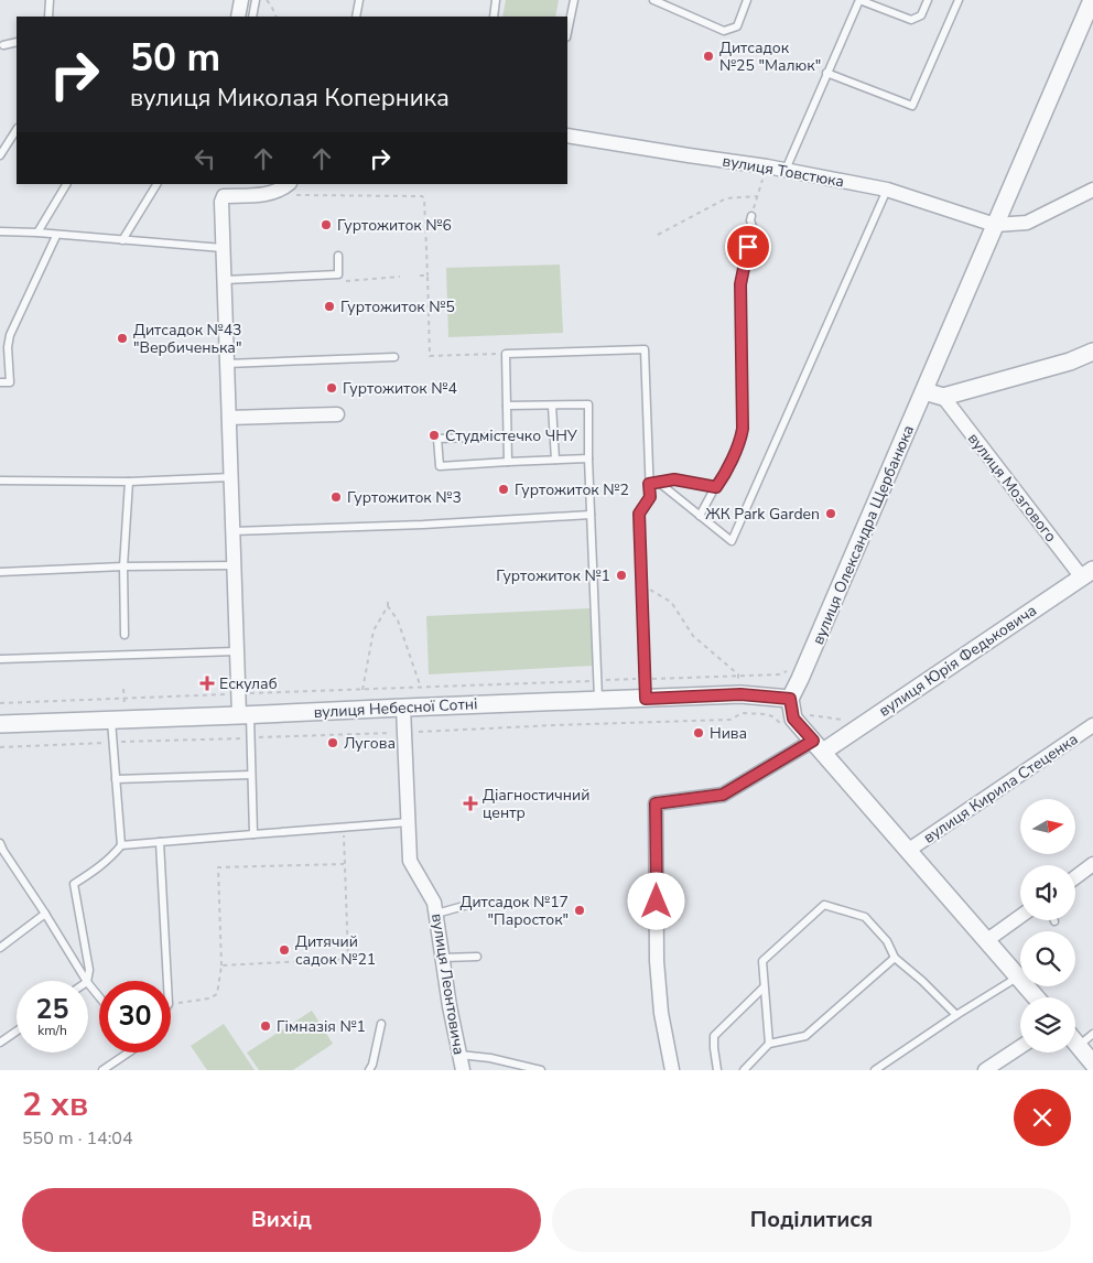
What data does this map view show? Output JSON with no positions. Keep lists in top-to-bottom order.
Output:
{
  "streets": {
    "street": [
      "вулиця Товстюка",
      "вулиця Мозгового",
      "вулиця Олександра Щербанюка",
      "вулиця Юрія Федьковича",
      "вулиця Небесної Сотні",
      "вулиця Кирила Стеценка",
      "вулиця Леонтовича"
    ]
  },
  "crossings": [
    ["вулиця Товстюка", "вулиця Олександра Щербанюка"],
    ["вулиця Мозгового", "вулиця Юрія Федьковича"],
    ["вулиця Олександра Щербанюка", "вулиця Небесної Сотні"],
    ["вулиця Небесної Сотні", "вулиця Леонтовича"]
  ],
  "places": {
    "other": [
      "Дитсадок №25 \"Малюк\"",
      "Гуртожиток №6",
      "Гуртожиток №5",
      "Дитсадок №43 \"Вербиченька\"",
      "Гуртожиток №4",
      "Студмістечко ЧНУ",
      "Гуртожиток №2",
      "Гуртожиток №3",
      "ЖК Park Garden",
      "Гуртожиток №1",
      "Нива",
      "Лугова",
      "Дитсадок №17 \"Паросток\"",
      "Дитячий садок №21",
      "Гімназія №1"
    ],
    "health": ["Ескулаб", "Діагностичний центр"]
  },
  "north": "right",
  "page": {
    "turn": ["50 m", "вулиця Миколая Коперника"],
    "speed": "25 km/h",
    "limit": "30",
    "heading": ["2 хв", "550 m · 14:04"],
    "buttons": ["Вихід", "Поділитися"]
  }
}
